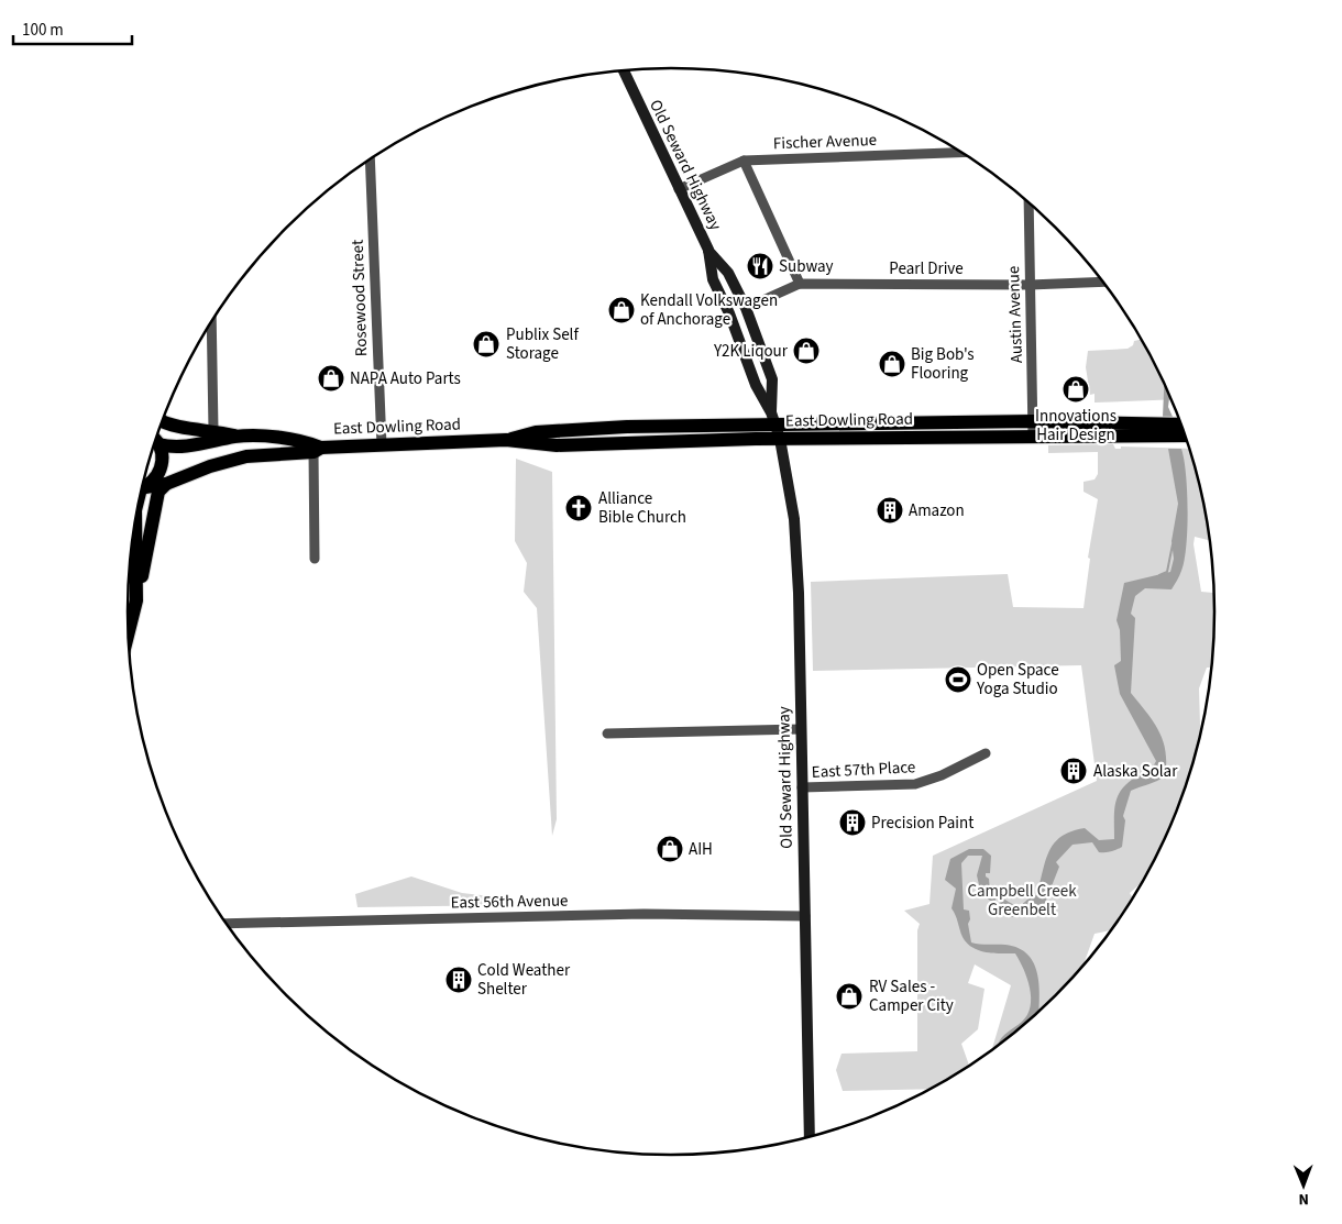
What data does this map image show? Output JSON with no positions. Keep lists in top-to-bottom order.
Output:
{
  "streets": {
    "main road": ["Old Seward Highway", "East Dowling Road"],
    "street": [
      "Fischer Avenue",
      "Pearl Drive",
      "Rosewood Street",
      "Austin Avenue",
      "East 57th Place",
      "East 56th Avenue"
    ]
  },
  "crossings": [
    ["Fischer Avenue", "Old Seward Highway"],
    ["Old Seward Highway", "Pearl Drive"],
    ["Old Seward Highway", "East Dowling Road"],
    ["Old Seward Highway", "East 57th Place"],
    ["Old Seward Highway", "East 56th Avenue"],
    ["Pearl Drive", "Austin Avenue"],
    ["Rosewood Street", "East Dowling Road"],
    ["Austin Avenue", "East Dowling Road"]
  ],
  "parks": ["Campbell Creek Greenbelt"],
  "places": {
    "restaurant": ["Subway"],
    "shop": [
      "Kendall Volkswagen of Anchorage",
      "Publix Self Storage",
      "Y2K Liqour",
      "Big Bob's Flooring",
      "NAPA Auto Parts",
      "Innovations Hair Design",
      "AIH",
      "RV Sales - Camper City"
    ],
    "church": ["Alliance Bible Church"],
    "building": [
      "Amazon",
      "Alaska Solar",
      "Precision Paint",
      "Cold Weather Shelter"
    ],
    "sports": ["Open Space Yoga Studio"]
  },
  "scale_bar": "100 m",
  "north": "bottom"
}
